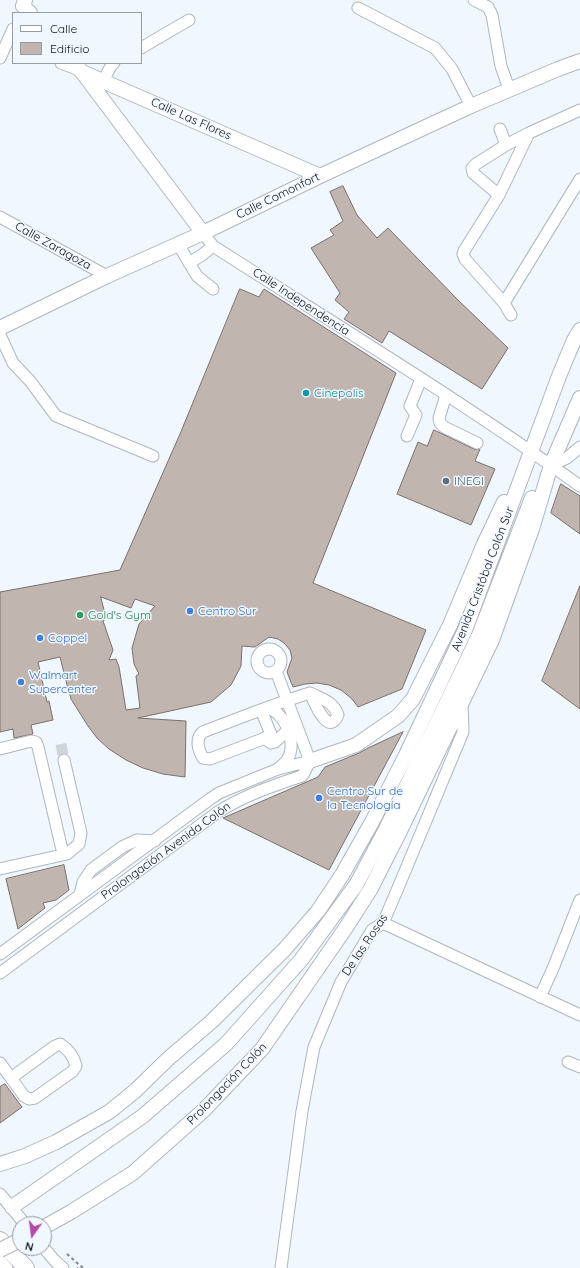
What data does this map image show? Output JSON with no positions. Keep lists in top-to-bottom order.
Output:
{
  "streets": {
    "main road": [
      "Calle Las Flores",
      "Calle Comonfort",
      "Calle Independencia",
      "Avenida Cristóbal Colón Sur",
      "Prolongación Colón"
    ],
    "street": ["Calle Zaragoza", "Prolongación Avenida Colón", "De las Rosas"]
  },
  "crossings": [
    ["Calle Las Flores", "Calle Comonfort"],
    ["Calle Las Flores", "Calle Independencia"],
    ["Calle Comonfort", "Calle Zaragoza"],
    ["Calle Comonfort", "Calle Independencia"],
    ["Calle Independencia", "Avenida Cristóbal Colón Sur"],
    ["De las Rosas", "Prolongación Colón"]
  ],
  "places": [
    "Cinepolis",
    "INEGI",
    "Centro Sur",
    "Gold's Gym",
    "Coppel",
    "Walmart Supercenter",
    "Centro Sur de la Tecnología"
  ],
  "legend": ["Calle", "Edificio"],
  "north": "bottom"
}
